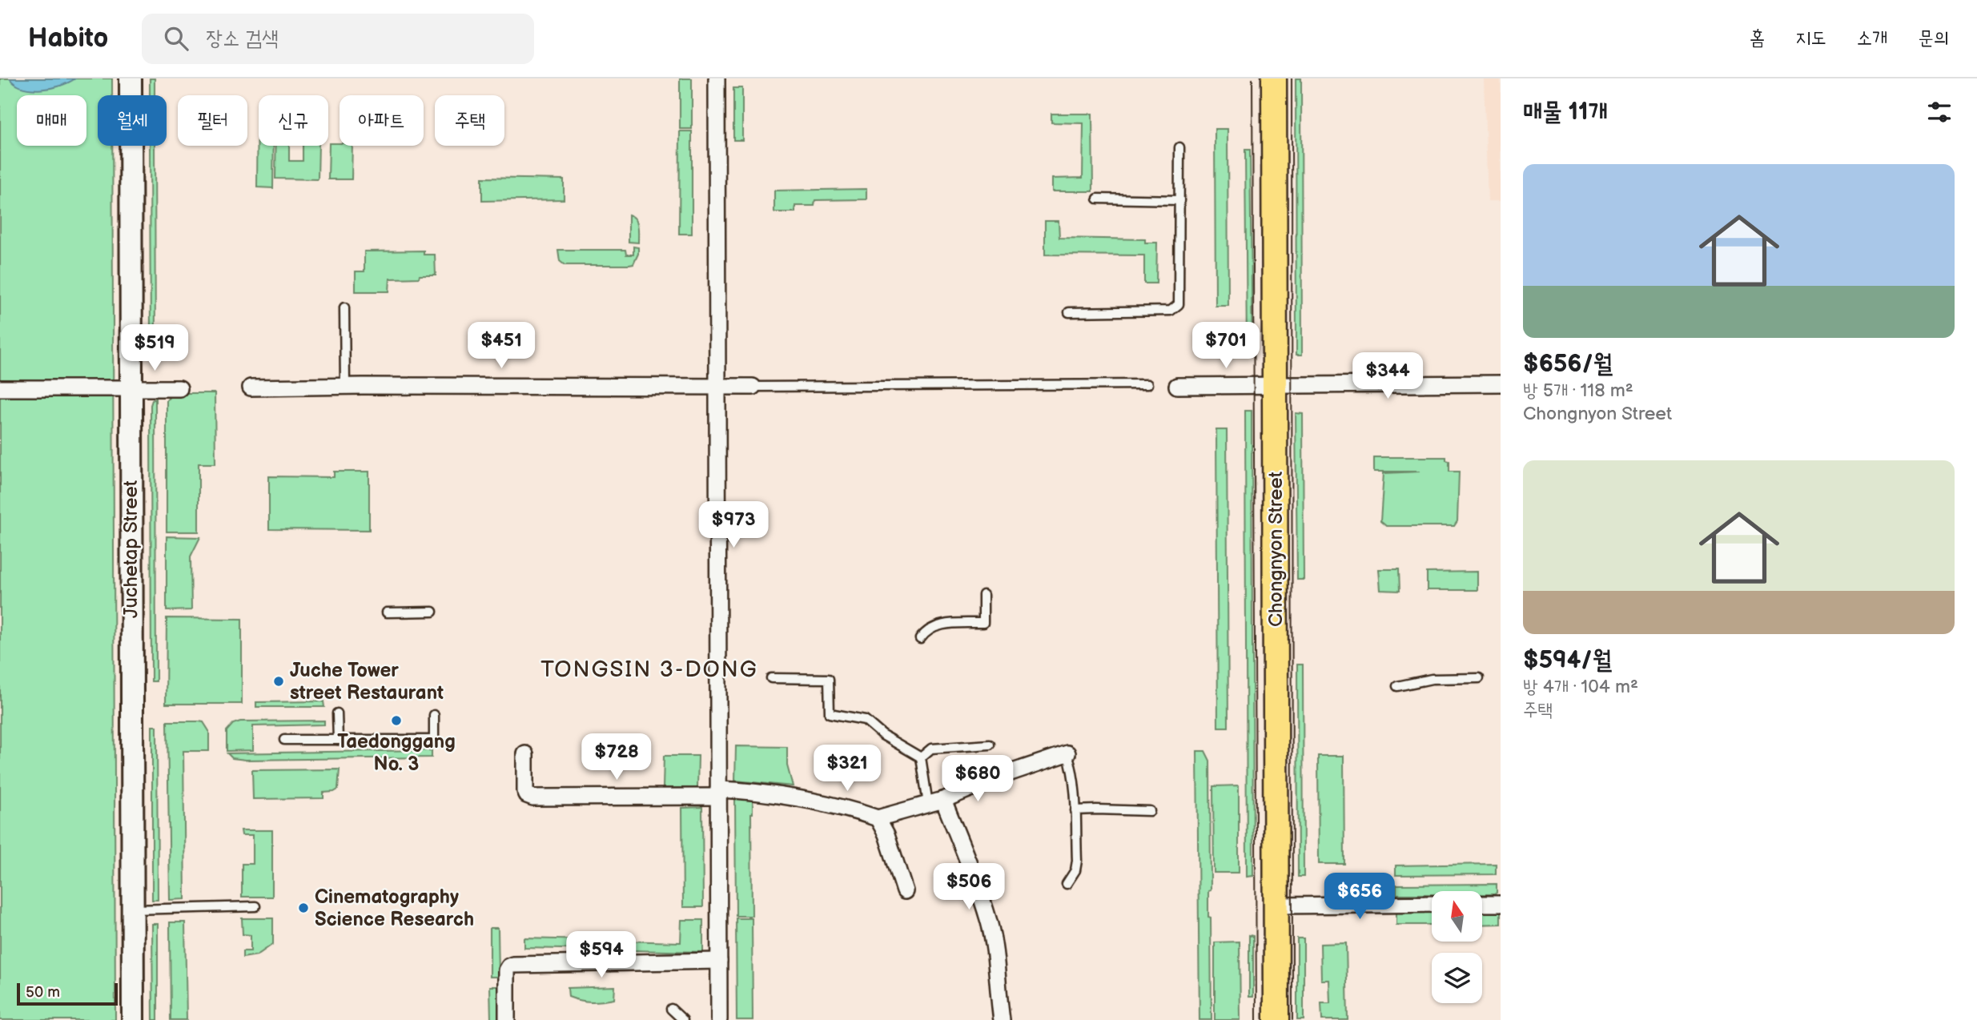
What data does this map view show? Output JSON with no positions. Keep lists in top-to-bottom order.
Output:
{
  "streets": {
    "main road": ["Juchetap Street", "Chongnyon Street"]
  },
  "districts": ["TONGSIN 3-DONG"],
  "places": ["Juche Tower street Restaurant", "Taedonggang No. 3", "Cinematography Science Research"],
  "scale_bar": "50 m",
  "north": "top",
  "page": {
    "header": "Habito",
    "search": "장소 검색",
    "nav": [
      "홈",
      "지도",
      "소개",
      "문의"
    ],
    "heading": "매물 11개",
    "chip": [
      "매매",
      "월세",
      "필터",
      "신규",
      "아파트",
      "주택"
    ],
    "list": [
      {
        "name": "$656/월",
        "note": "방 5개 · 118 m² · Chongnyon Street"
      },
      {
        "name": "$594/월",
        "note": "방 4개 · 104 m² · 주택"
      }
    ],
    "price": [
      "$451",
      "$701",
      "$519",
      "$344",
      "$973",
      "$728",
      "$321",
      "$680",
      "$506",
      "$656",
      "$594"
    ],
    "scale": "50 m"
  }
}
